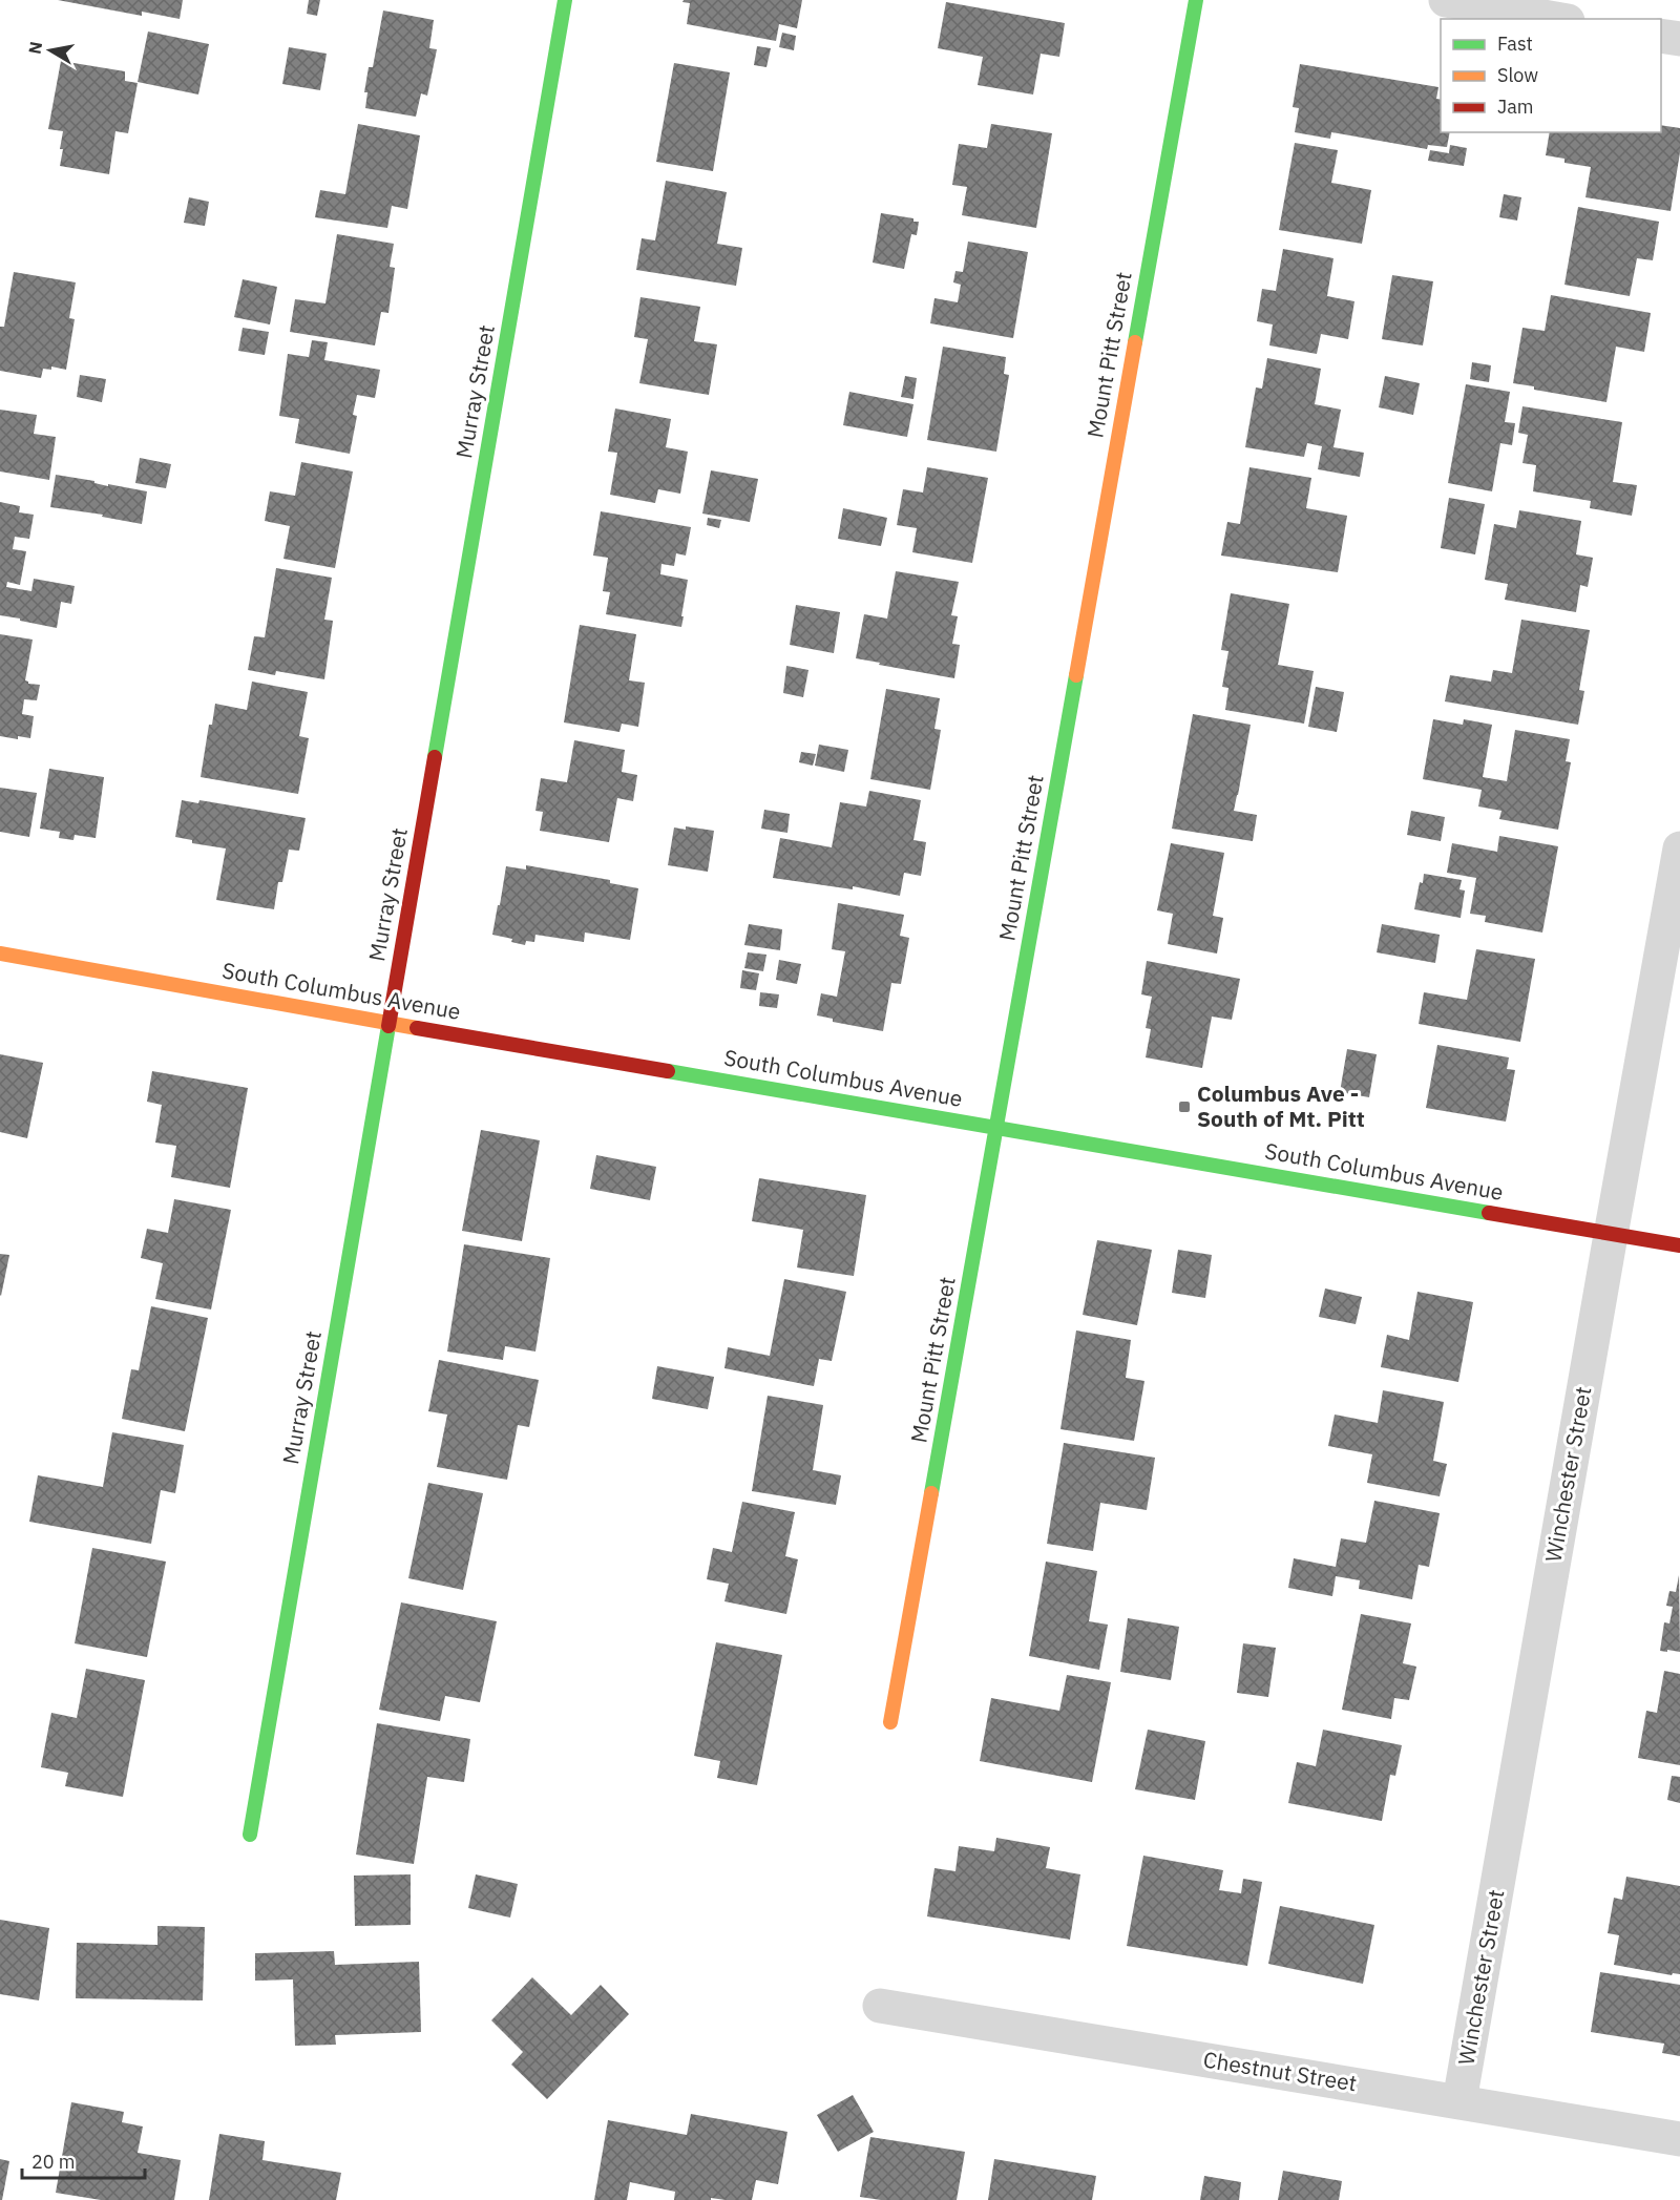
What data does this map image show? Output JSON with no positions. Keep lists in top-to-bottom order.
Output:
{
  "streets": {
    "street": [
      "Mount Pitt Street",
      "Murray Street",
      "South Columbus Avenue",
      "Winchester Street",
      "Chestnut Street"
    ]
  },
  "crossings": [
    ["Mount Pitt Street", "South Columbus Avenue"],
    ["Murray Street", "South Columbus Avenue"],
    ["South Columbus Avenue", "Winchester Street"],
    ["Winchester Street", "Chestnut Street"]
  ],
  "places": {
    "transit": ["Columbus Ave - South of Mt. Pitt"]
  },
  "legend": ["Fast", "Slow", "Jam"],
  "scale_bar": "20 m",
  "north": "left"
}
